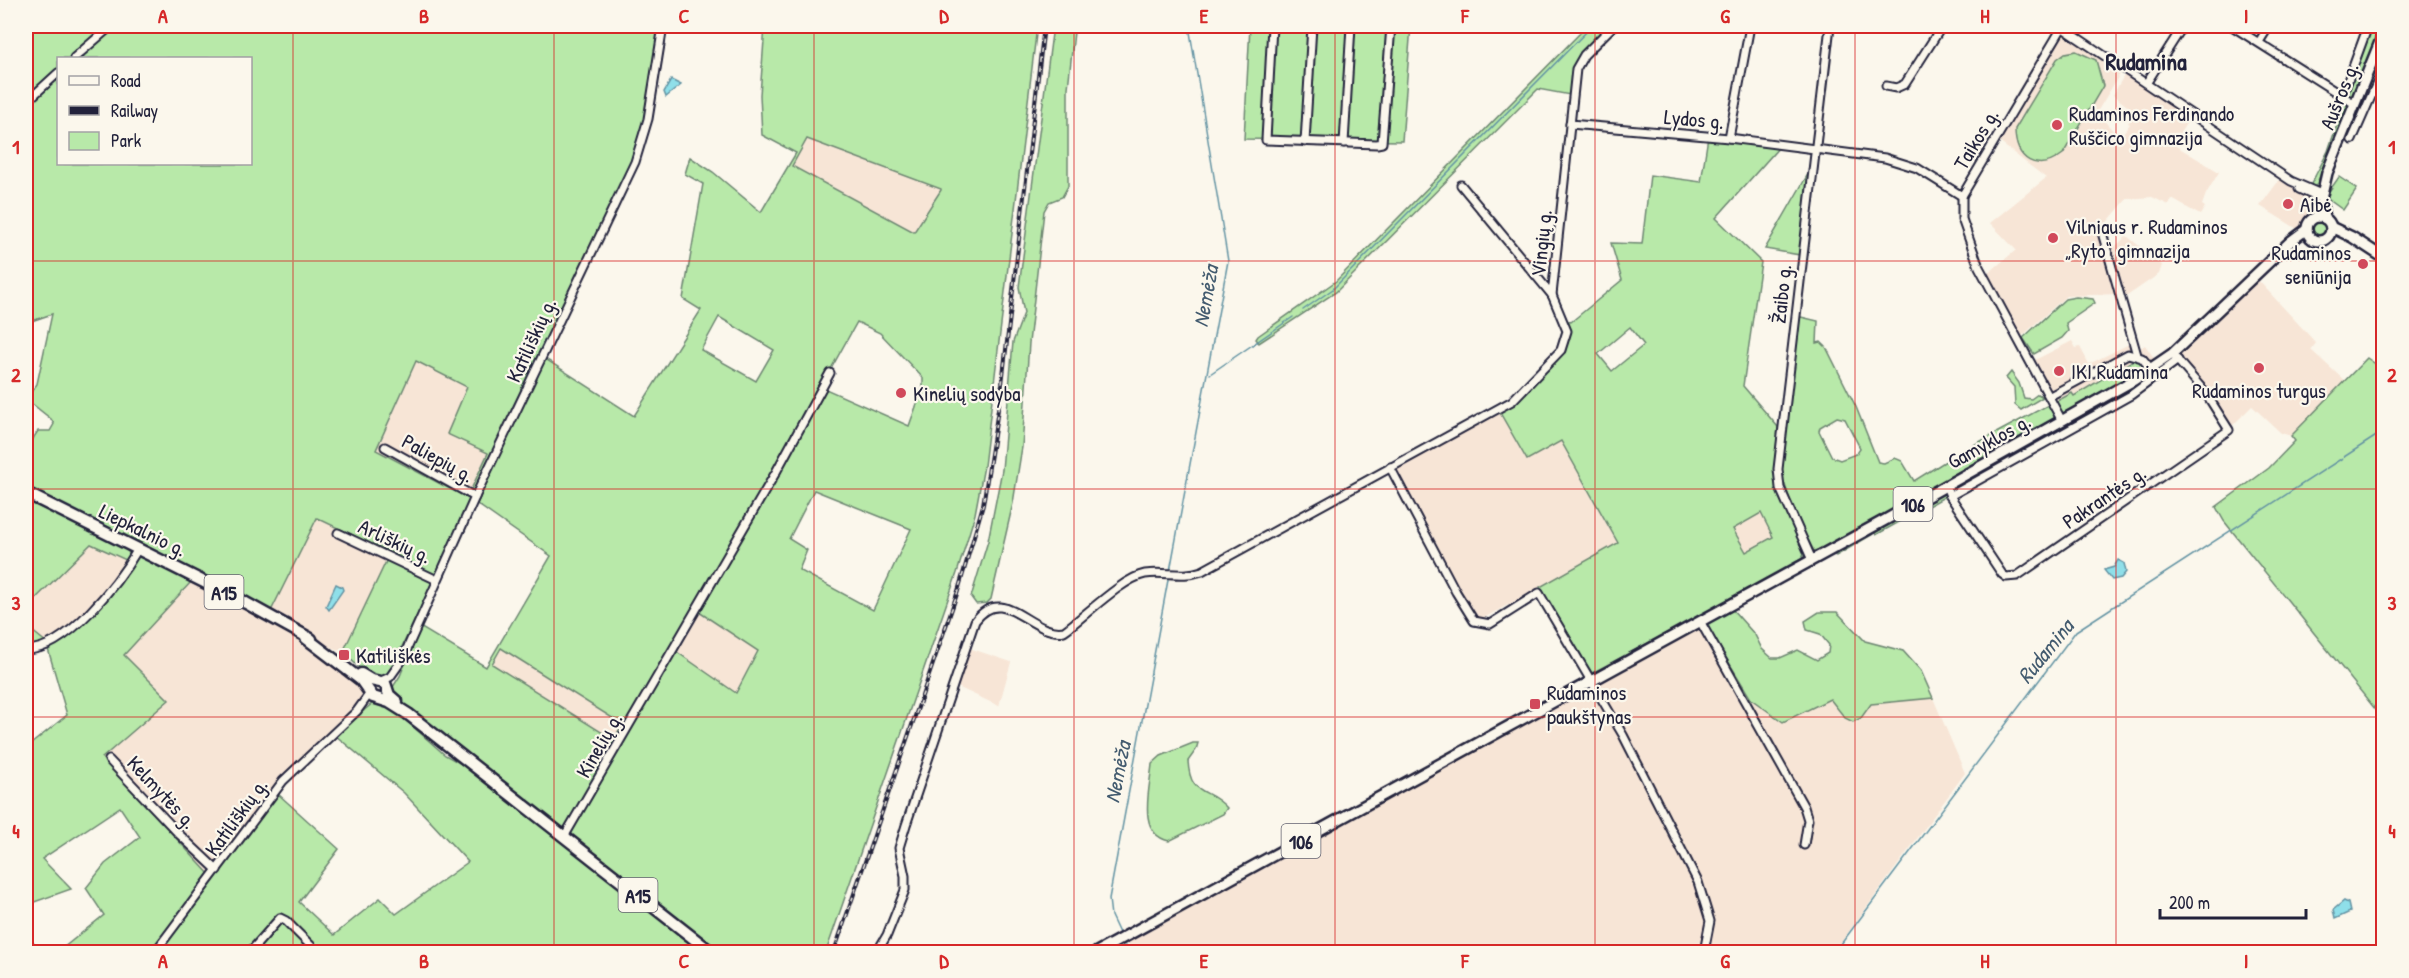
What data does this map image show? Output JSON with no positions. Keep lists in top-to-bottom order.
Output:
{
  "streets": {
    "highway": ["Liepkalnio g.", "A15"],
    "main road": ["Aušros g.", "Gamyklos g.", "106"],
    "street": [
      "Lydos g.",
      "Taikos g.",
      "Vingių g.",
      "Žaibo g.",
      "Katiliškių g.",
      "Paliepių g.",
      "Pakrantės g.",
      "Arliškių g.",
      "Kinelių g.",
      "Kelmytės g."
    ]
  },
  "crossings": [
    ["Aušros g.", "106"],
    ["Lydos g.", "Taikos g."],
    ["Lydos g.", "Vingių g."],
    ["Lydos g.", "Žaibo g."],
    ["Taikos g.", "Žaibo g."],
    ["Žaibo g.", "Gamyklos g."],
    ["Katiliškių g.", "Paliepių g."],
    ["Katiliškių g.", "Liepkalnio g."],
    ["Katiliškių g.", "Arliškių g."],
    ["Katiliškių g.", "Kelmytės g."],
    ["Gamyklos g.", "Pakrantės g."],
    ["Gamyklos g.", "106"],
    ["Liepkalnio g.", "A15"],
    ["Liepkalnio g.", "Kinelių g."],
    ["A15", "Kinelių g."]
  ],
  "districts": ["Rudamina"],
  "water": ["Nemėža", "Rudamina"],
  "places": {
    "other": [
      "Rudaminos Ferdinando Ruščico gimnazija",
      "Aibė",
      "Vilniaus r. Rudaminos „Ryto“ gimnazija",
      "Rudaminos seniūnija",
      "Rudaminos turgus",
      "IKI Rudamina",
      "Kinelių sodyba"
    ],
    "transit": ["Katiliškės", "Rudaminos paukštynas"]
  },
  "legend": ["Road", "Railway", "Park"],
  "scale_bar": "200 m",
  "grid": {
    "columns": [
      "A",
      "B",
      "C",
      "D",
      "E",
      "F",
      "G",
      "H",
      "I"
    ],
    "rows": [
      "1",
      "2",
      "3",
      "4"
    ]
  }
}
